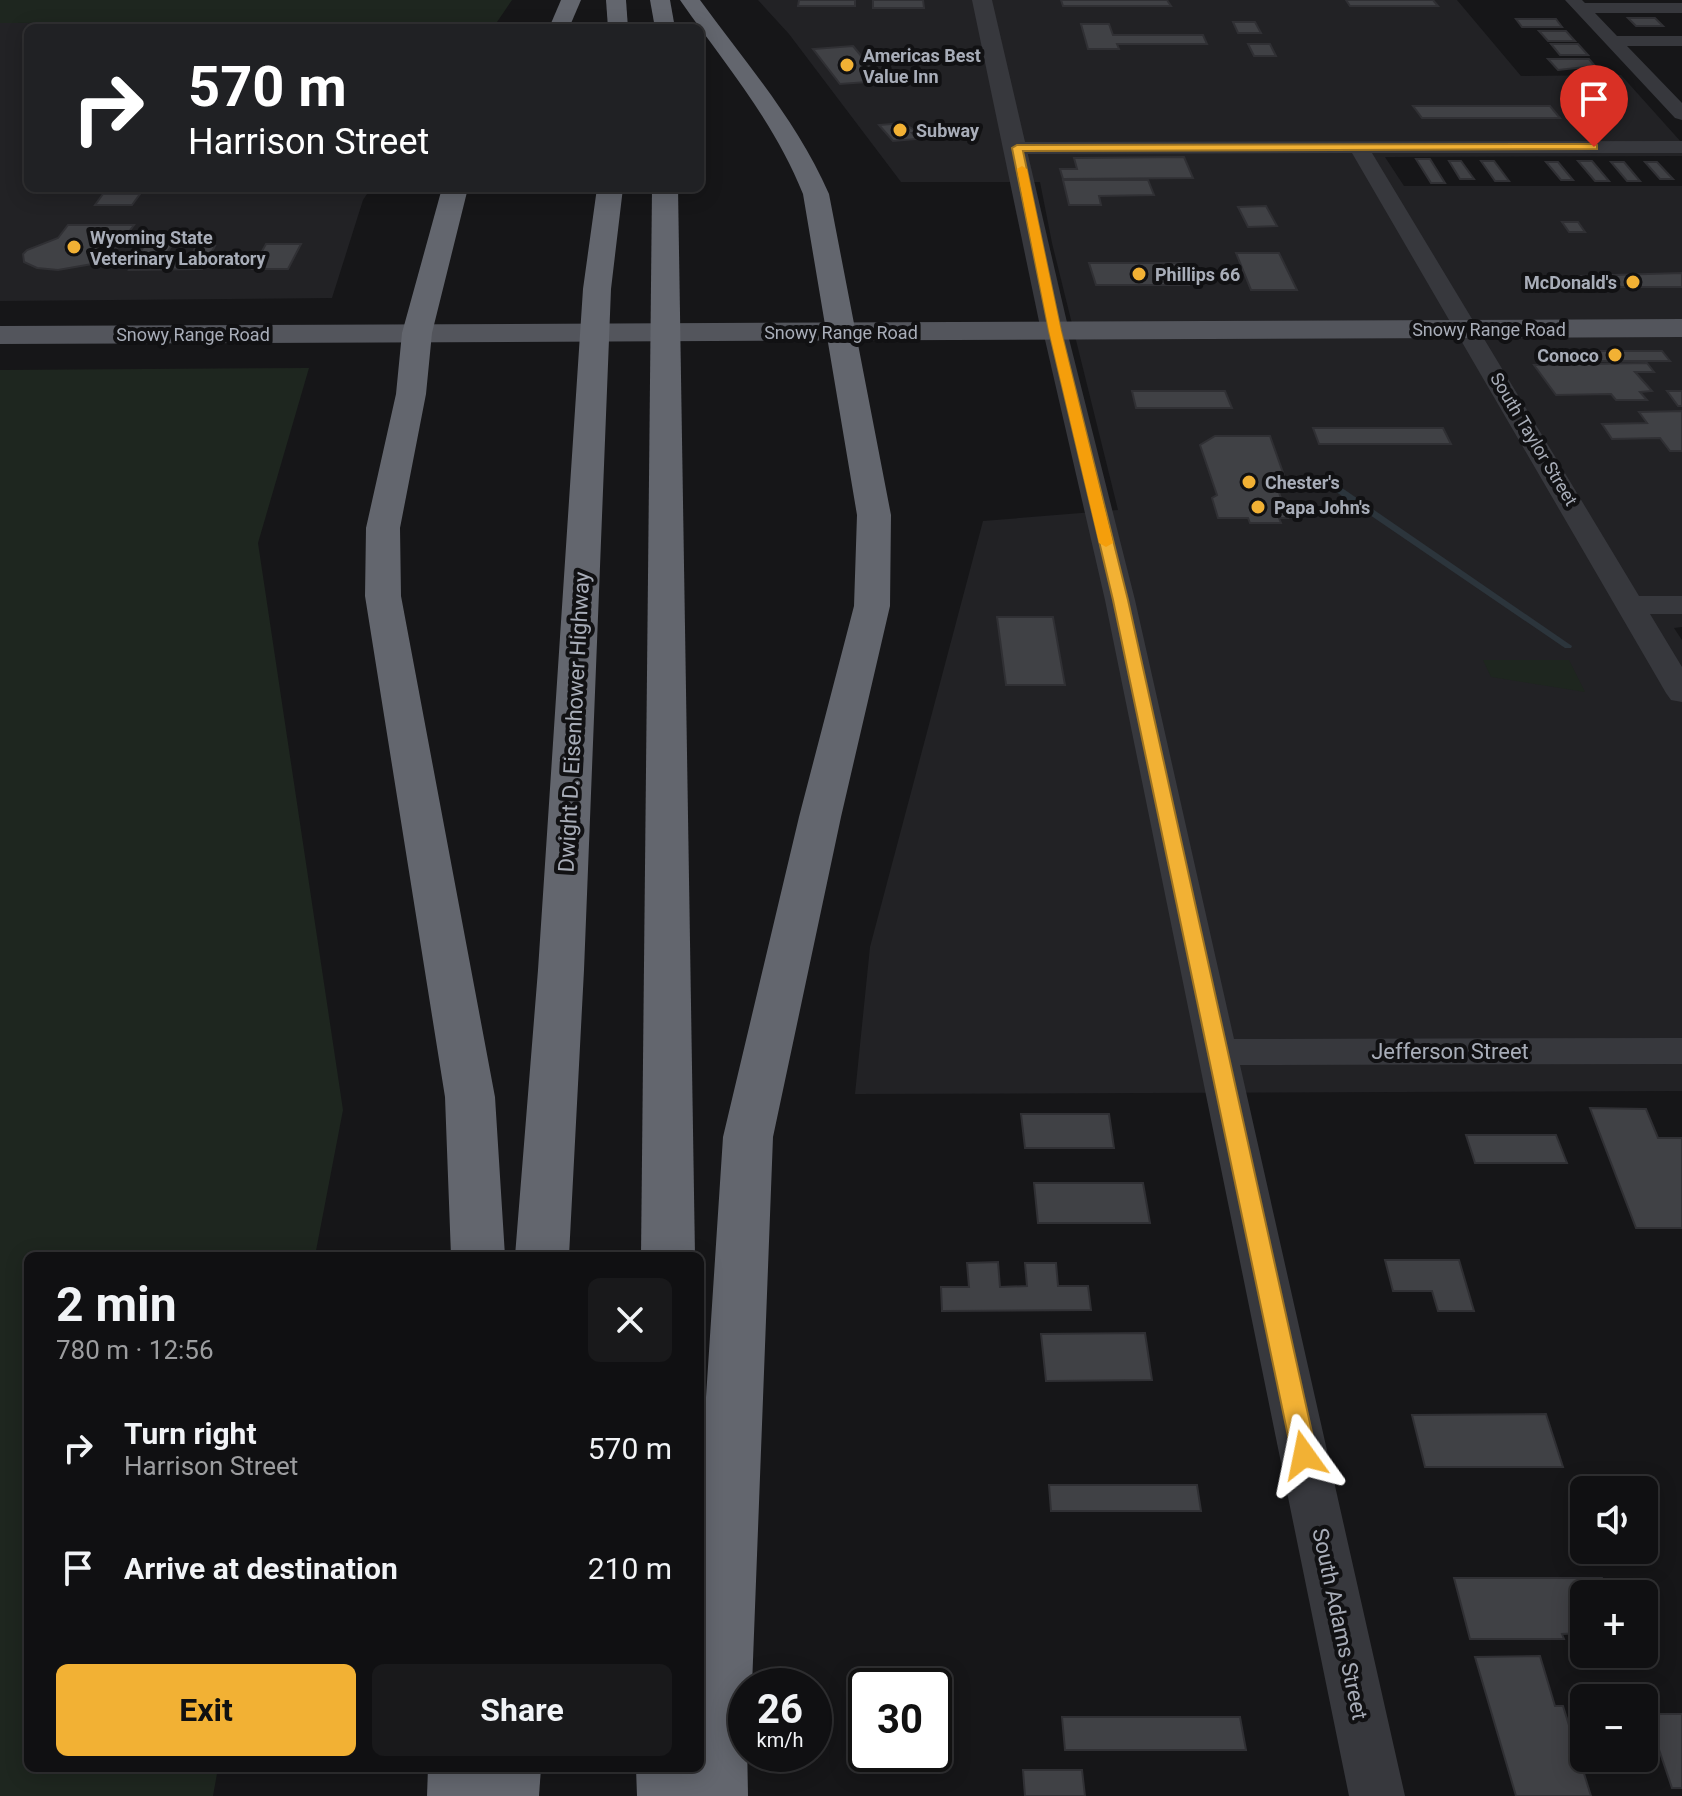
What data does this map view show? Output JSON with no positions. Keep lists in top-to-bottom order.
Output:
{
  "streets": {
    "highway": ["Dwight D. Eisenhower Highway"],
    "main road": ["Snowy Range Road"],
    "street": ["South Taylor Street", "Jefferson Street", "South Adams Street"]
  },
  "crossings": [
    ["Snowy Range Road", "South Taylor Street"],
    ["Snowy Range Road", "South Adams Street"],
    ["Jefferson Street", "South Adams Street"]
  ],
  "places": [
    "Americas Best Value Inn",
    "Subway",
    "Wyoming State Veterinary Laboratory",
    "Phillips 66",
    "McDonald's",
    "Conoco",
    "Chester's",
    "Papa John's"
  ],
  "page": {
    "turn": ["570 m", "Harrison Street"],
    "heading": ["2 min", "780 m · 12:56"],
    "list": [
      {
        "name": "Turn right",
        "note": "Harrison Street",
        "value": "570 m"
      },
      {
        "name": "Arrive at destination",
        "value": "210 m"
      }
    ],
    "map_buttons": ["+", "−"],
    "buttons": ["Exit", "Share"],
    "speed": "26 km/h",
    "limit": "30"
  }
}
